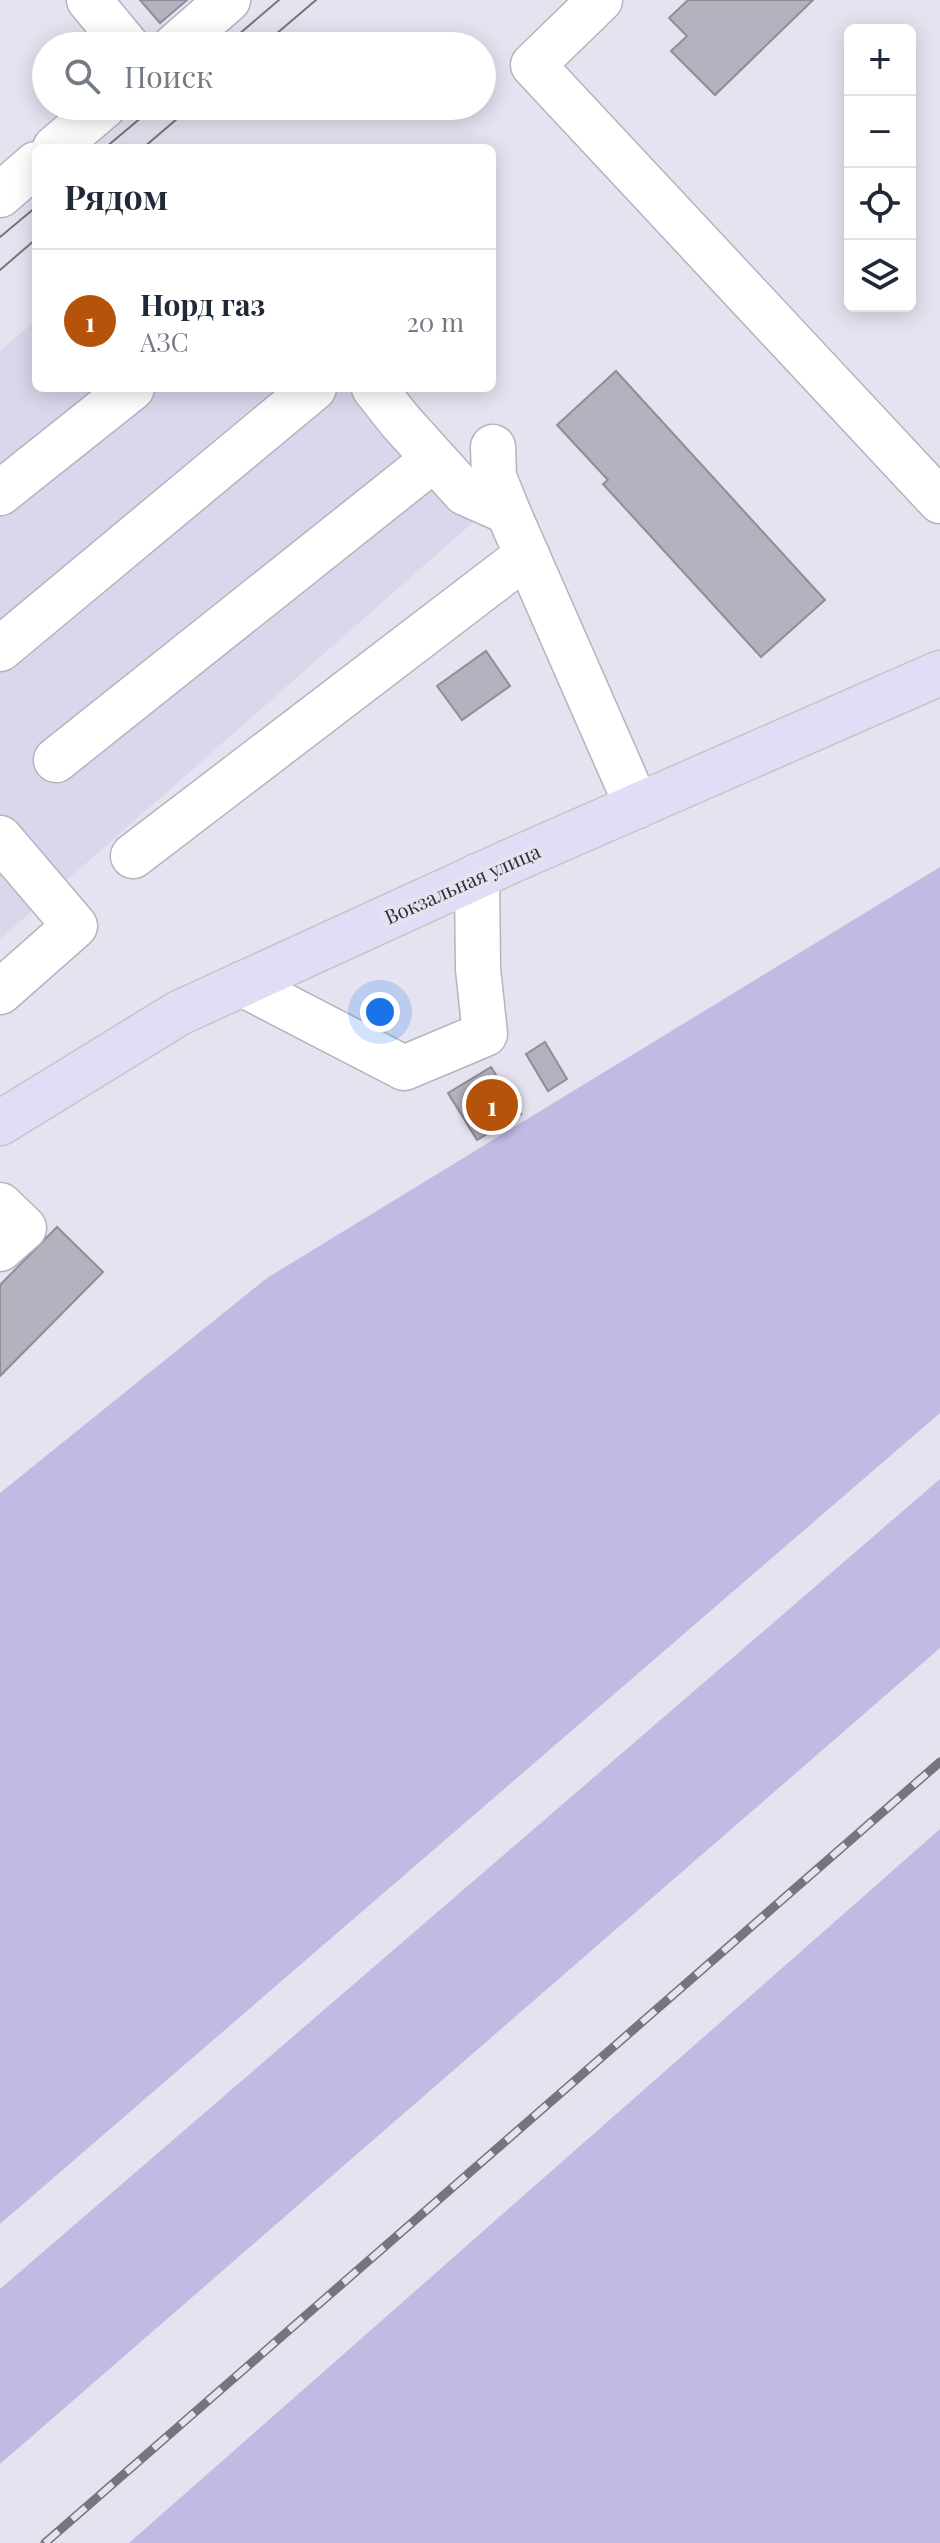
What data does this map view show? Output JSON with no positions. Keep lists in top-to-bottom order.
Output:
{
  "streets": {
    "main road": ["Вокзальная улица"]
  },
  "page": {
    "map_buttons": ["+", "−"],
    "search": "Поиск",
    "heading": "Рядом",
    "list": [
      {
        "mark": "1",
        "name": "Норд газ",
        "note": "АЗС",
        "value": "20 m"
      }
    ],
    "pins": "1"
  }
}
